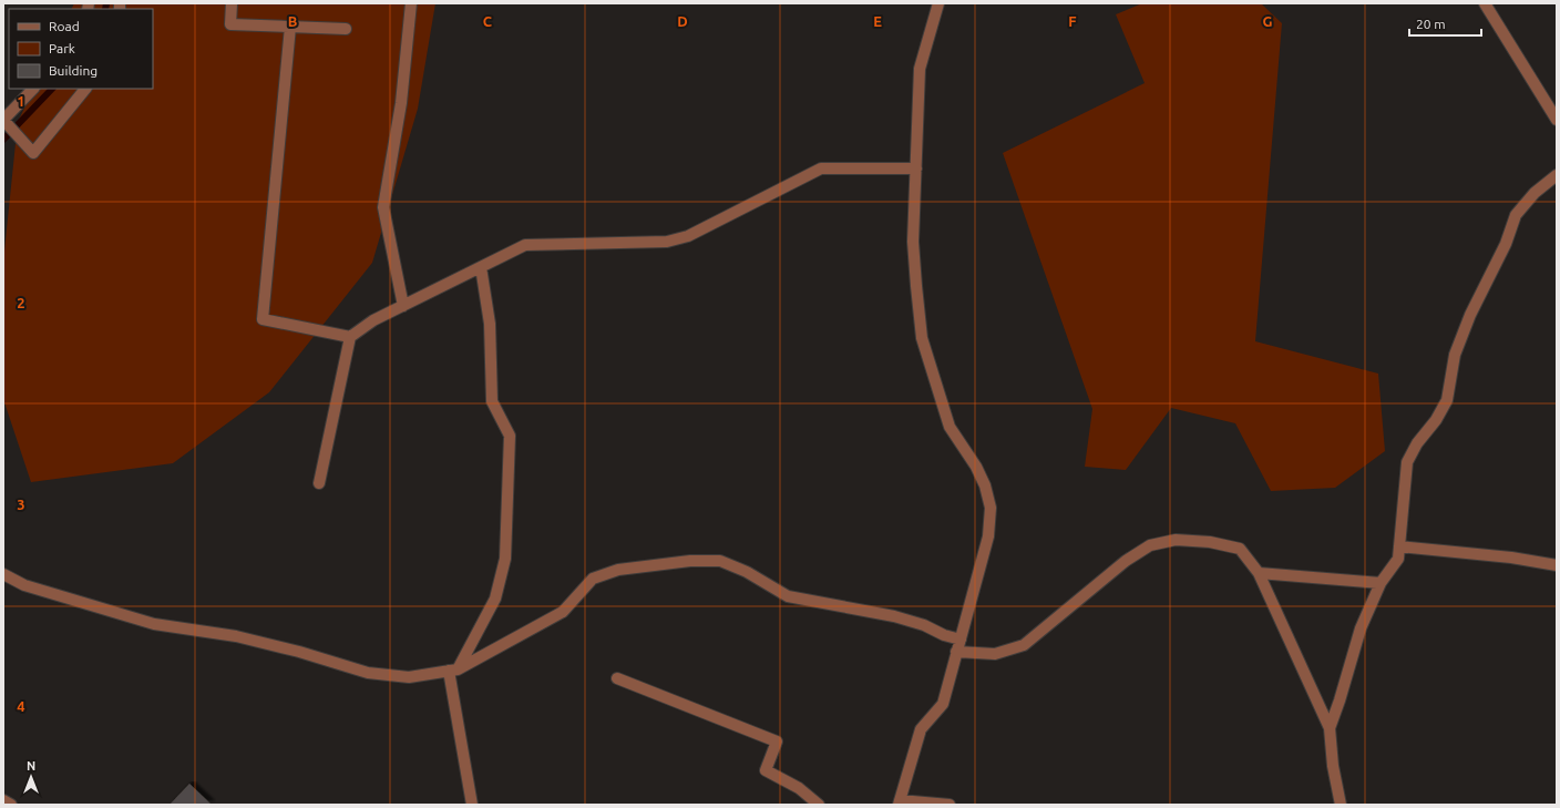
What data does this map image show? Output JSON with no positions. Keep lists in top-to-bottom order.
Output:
{
  "legend": ["Road", "Park", "Building"],
  "scale_bar": "20 m",
  "north": "top",
  "grid": {
    "columns": [
      "B",
      "C",
      "D",
      "E",
      "F",
      "G"
    ],
    "rows": [
      "1",
      "2",
      "3",
      "4"
    ]
  }
}
